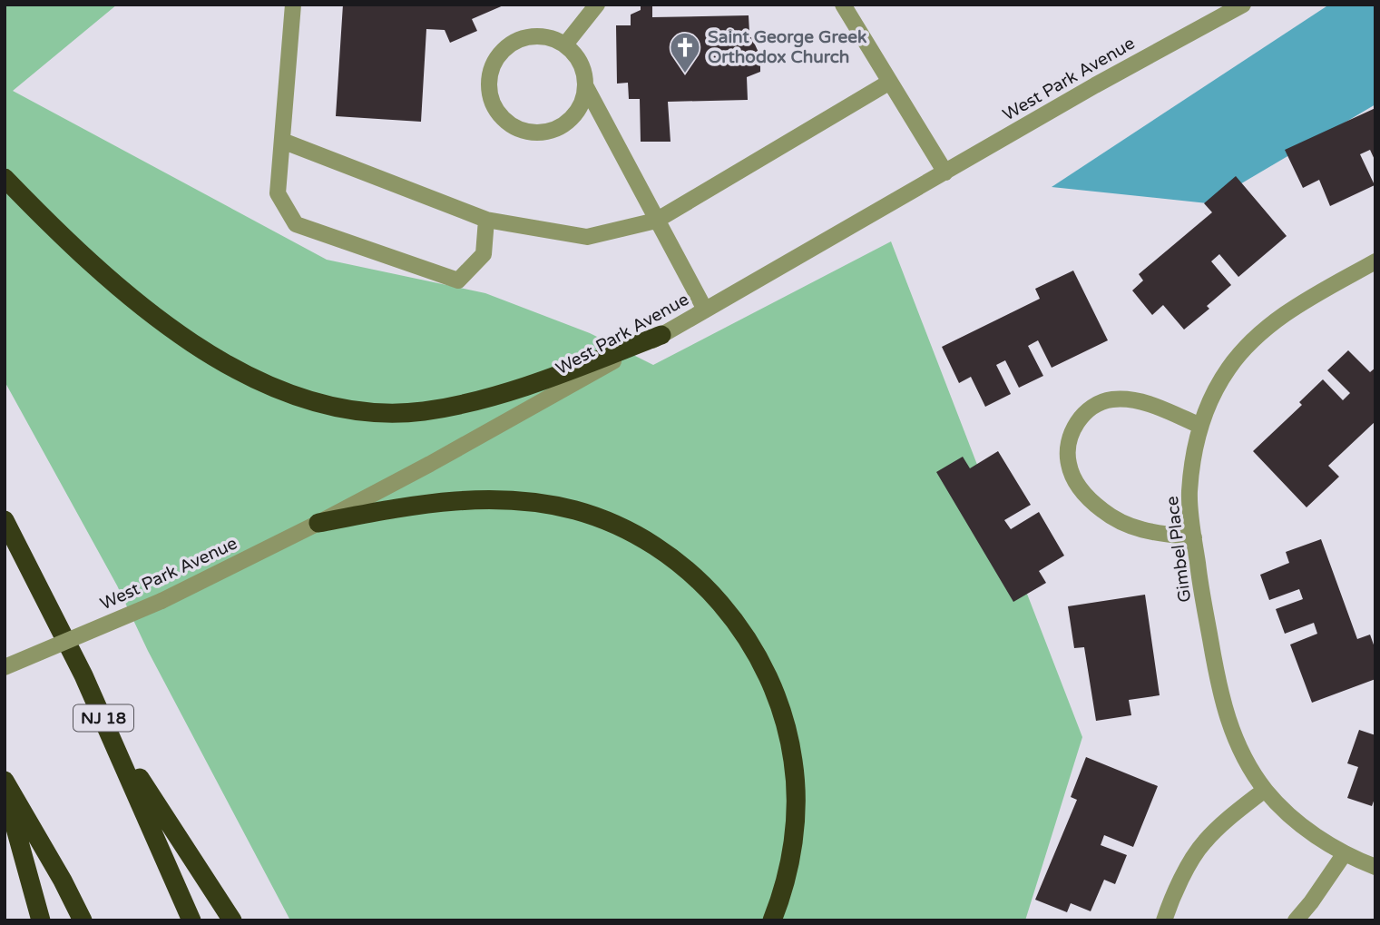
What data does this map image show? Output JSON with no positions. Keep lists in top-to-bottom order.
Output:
{
  "streets": {
    "highway": ["NJ 18"],
    "street": ["West Park Avenue", "Gimbel Place"]
  },
  "places": {
    "church": ["Saint George Greek Orthodox Church"]
  }
}
